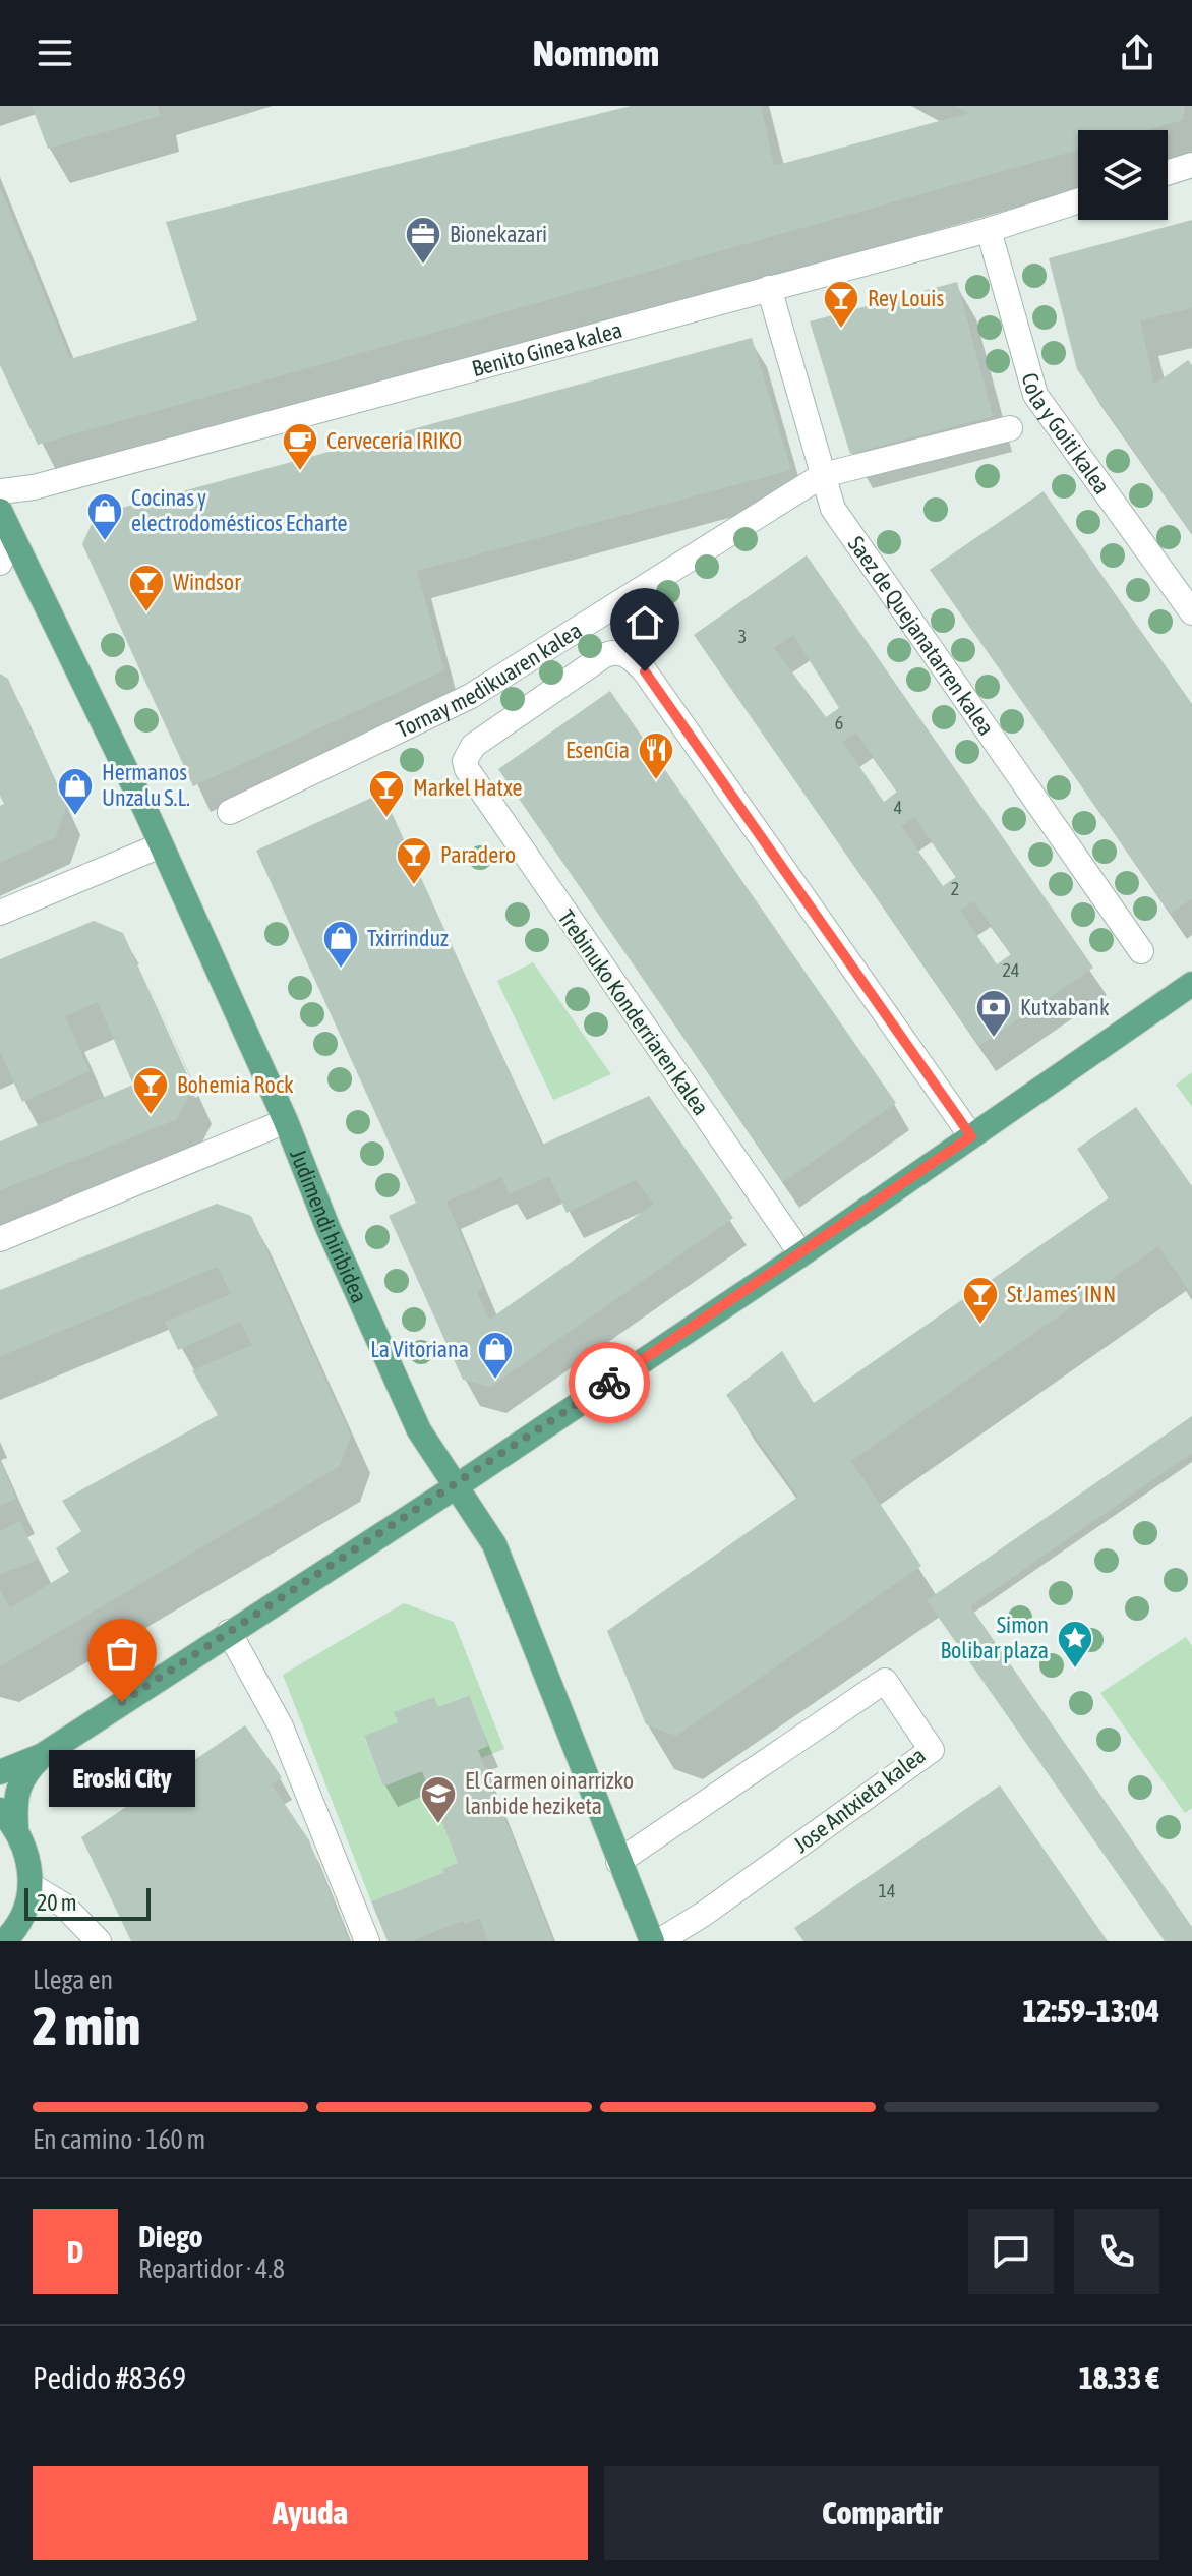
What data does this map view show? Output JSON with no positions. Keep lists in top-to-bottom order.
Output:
{
  "streets": {
    "main road": ["Judimendi hiribidea"],
    "street": [
      "Benito Ginea kalea",
      "Cola y Goiti kalea",
      "Saez de Quejanatarren kalea",
      "Tornay medikuaren kalea",
      "Trebinuko Konderriaren kalea",
      "Jose Antxieta kalea"
    ]
  },
  "crossings": [
    ["Benito Ginea kalea", "Cola y Goiti kalea"],
    ["Benito Ginea kalea", "Saez de Quejanatarren kalea"],
    ["Saez de Quejanatarren kalea", "Tornay medikuaren kalea"],
    ["Tornay medikuaren kalea", "Trebinuko Konderriaren kalea"],
    ["Judimendi hiribidea", "Jose Antxieta kalea"]
  ],
  "places": {
    "office": ["Bionekazari"],
    "bar": [
      "Rey Louis",
      "Windsor",
      "Markel Hatxe",
      "Paradero",
      "Bohemia Rock",
      "St James´ INN"
    ],
    "cafe": ["Cervecería IRIKO"],
    "shop": [
      "Cocinas y electrodomésticos Echarte",
      "Hermanos Unzalu S.L.",
      "Txirrinduz",
      "La Vitoriana"
    ],
    "restaurant": ["EsenCia"],
    "bank": ["Kutxabank"],
    "place": ["Simon Bolibar plaza"],
    "other": ["Eroski City"],
    "school or university": ["El Carmen oinarrizko lanbide heziketa"]
  },
  "house_numbers": [
    "3",
    "6",
    "4",
    "2",
    "24",
    "14"
  ],
  "scale_bar": "20 m",
  "page": {
    "header": "Nomnom",
    "bubble": "Eroski City",
    "scale": "20 m",
    "heading": ["2 min", "Llega en", "12:59–13:04"],
    "panel": [
      "Diego",
      "Repartidor · 4.8",
      "Pedido #8369",
      "18.33 €"
    ],
    "bar": "En camino · 160 m",
    "round": "D",
    "buttons": ["Ayuda", "Compartir"]
  }
}
